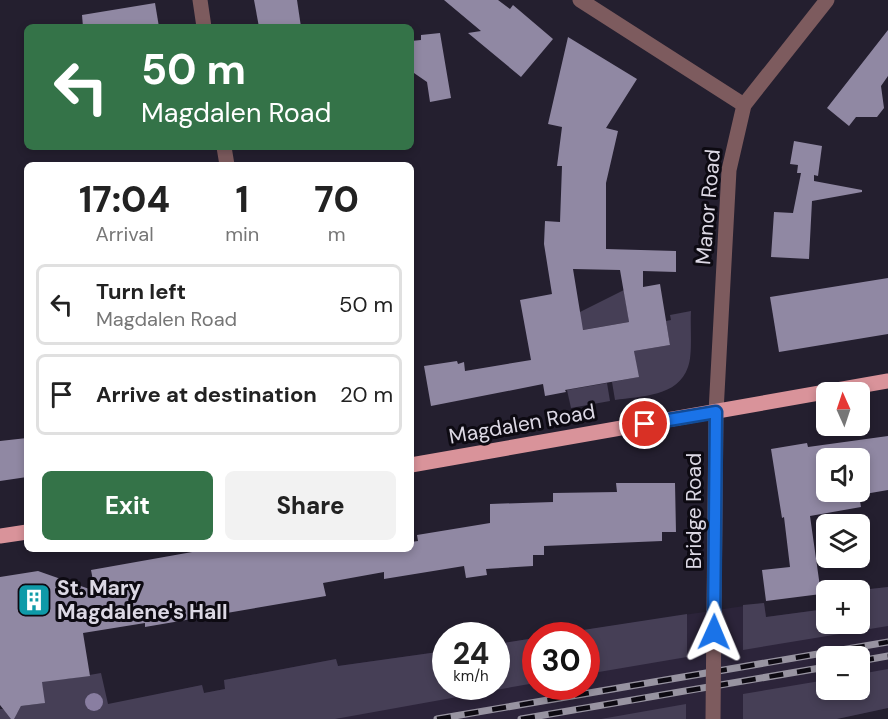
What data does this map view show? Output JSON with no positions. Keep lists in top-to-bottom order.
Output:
{
  "streets": {
    "main road": ["Magdalen Road"],
    "street": ["Manor Road", "Bridge Road"]
  },
  "crossings": [
    ["Manor Road", "Magdalen Road"],
    ["Manor Road", "Bridge Road"],
    ["Magdalen Road", "Bridge Road"]
  ],
  "places": {
    "building": ["St. Mary Magdalene's Hall"]
  },
  "north": "top",
  "page": {
    "turn": ["50 m", "Magdalen Road"],
    "eta": [
      "17:04",
      "Arrival",
      "1",
      "min",
      "70",
      "m"
    ],
    "list": [
      {
        "name": "Turn left",
        "note": "Magdalen Road",
        "value": "50 m"
      },
      {
        "name": "Arrive at destination",
        "value": "20 m"
      }
    ],
    "map_buttons": ["+", "−"],
    "buttons": ["Exit", "Share"],
    "speed": "24 km/h",
    "limit": "30"
  }
}
